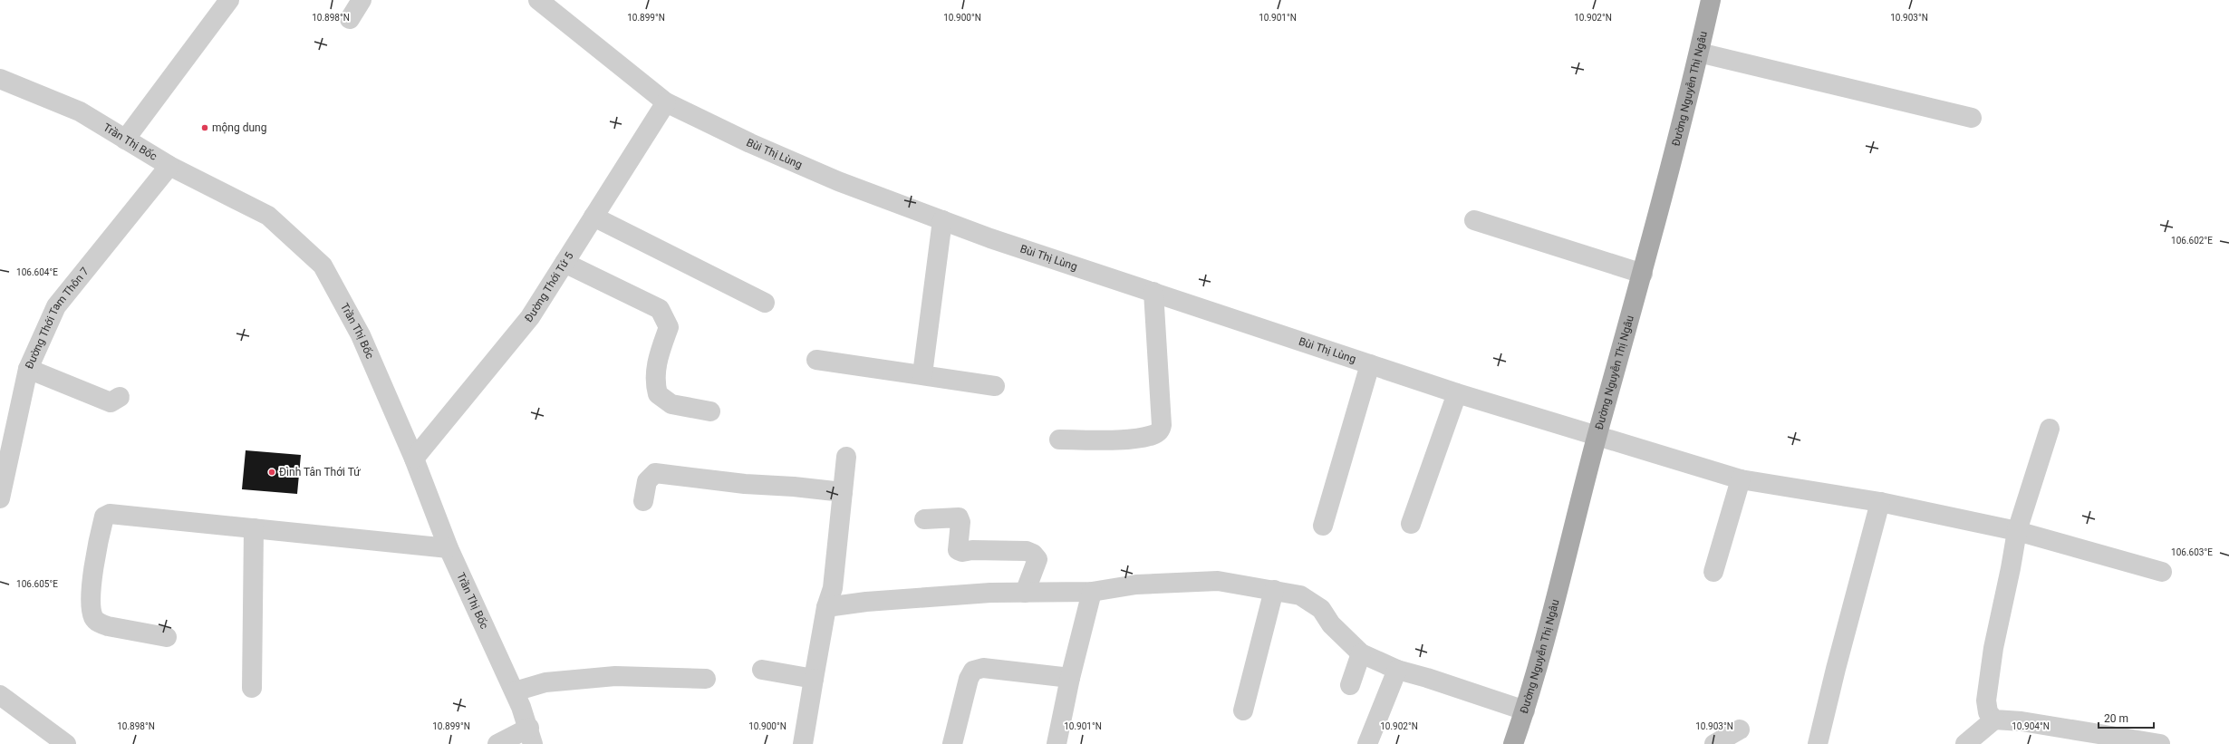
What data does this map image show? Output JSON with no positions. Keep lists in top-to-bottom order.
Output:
{
  "streets": {
    "main road": ["Đường Nguyễn Thị Ngâu"],
    "street": [
      "Trần Thị Bốc",
      "Bùi Thị Lùng",
      "Đường Thới Tứ 5",
      "Đường Thới Tam Thôn 7"
    ]
  },
  "crossings": [
    ["Đường Nguyễn Thị Ngâu", "Bùi Thị Lùng"],
    ["Trần Thị Bốc", "Đường Thới Tứ 5"],
    ["Trần Thị Bốc", "Đường Thới Tam Thôn 7"],
    ["Bùi Thị Lùng", "Đường Thới Tứ 5"]
  ],
  "places": ["mộng dung", "Đình Tân Thới Tứ"],
  "scale_bar": "20 m",
  "coordinates": [
    "10.898°N",
    "10.899°N",
    "10.900°N",
    "10.901°N",
    "10.902°N",
    "10.903°N",
    "106.602°E",
    "106.604°E",
    "106.603°E",
    "106.605°E",
    "10.904°N"
  ]
}
